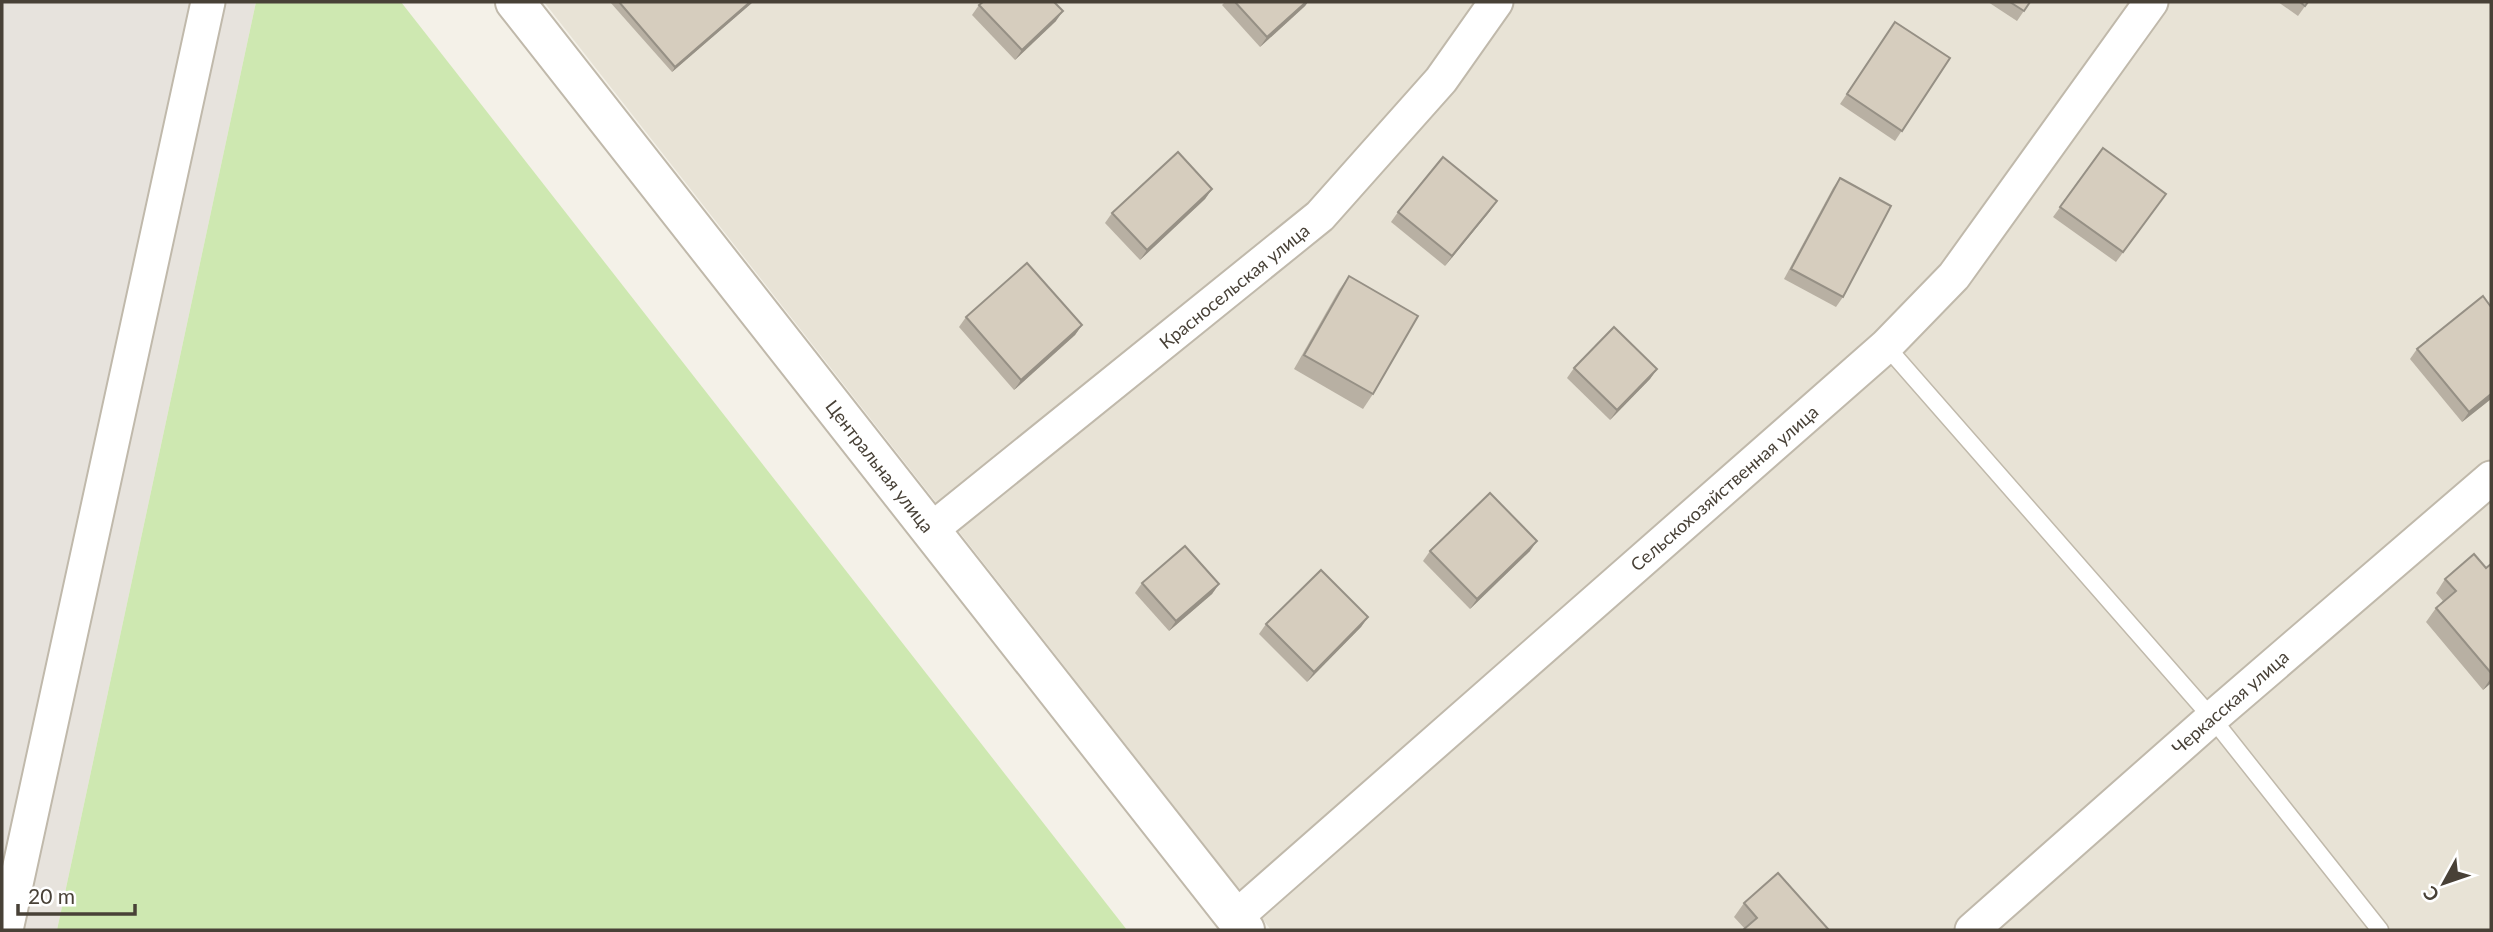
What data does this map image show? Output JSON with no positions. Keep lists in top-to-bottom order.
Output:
{
  "streets": {
    "street": [
      "Красносельская улица",
      "Центральная улица",
      "Сельскохозяйственная улица",
      "Черкасская улица"
    ]
  },
  "crossings": [
    ["Красносельская улица", "Центральная улица"],
    ["Центральная улица", "Сельскохозяйственная улица"]
  ],
  "scale_bar": "20 m",
  "north": "bottom left"
}
